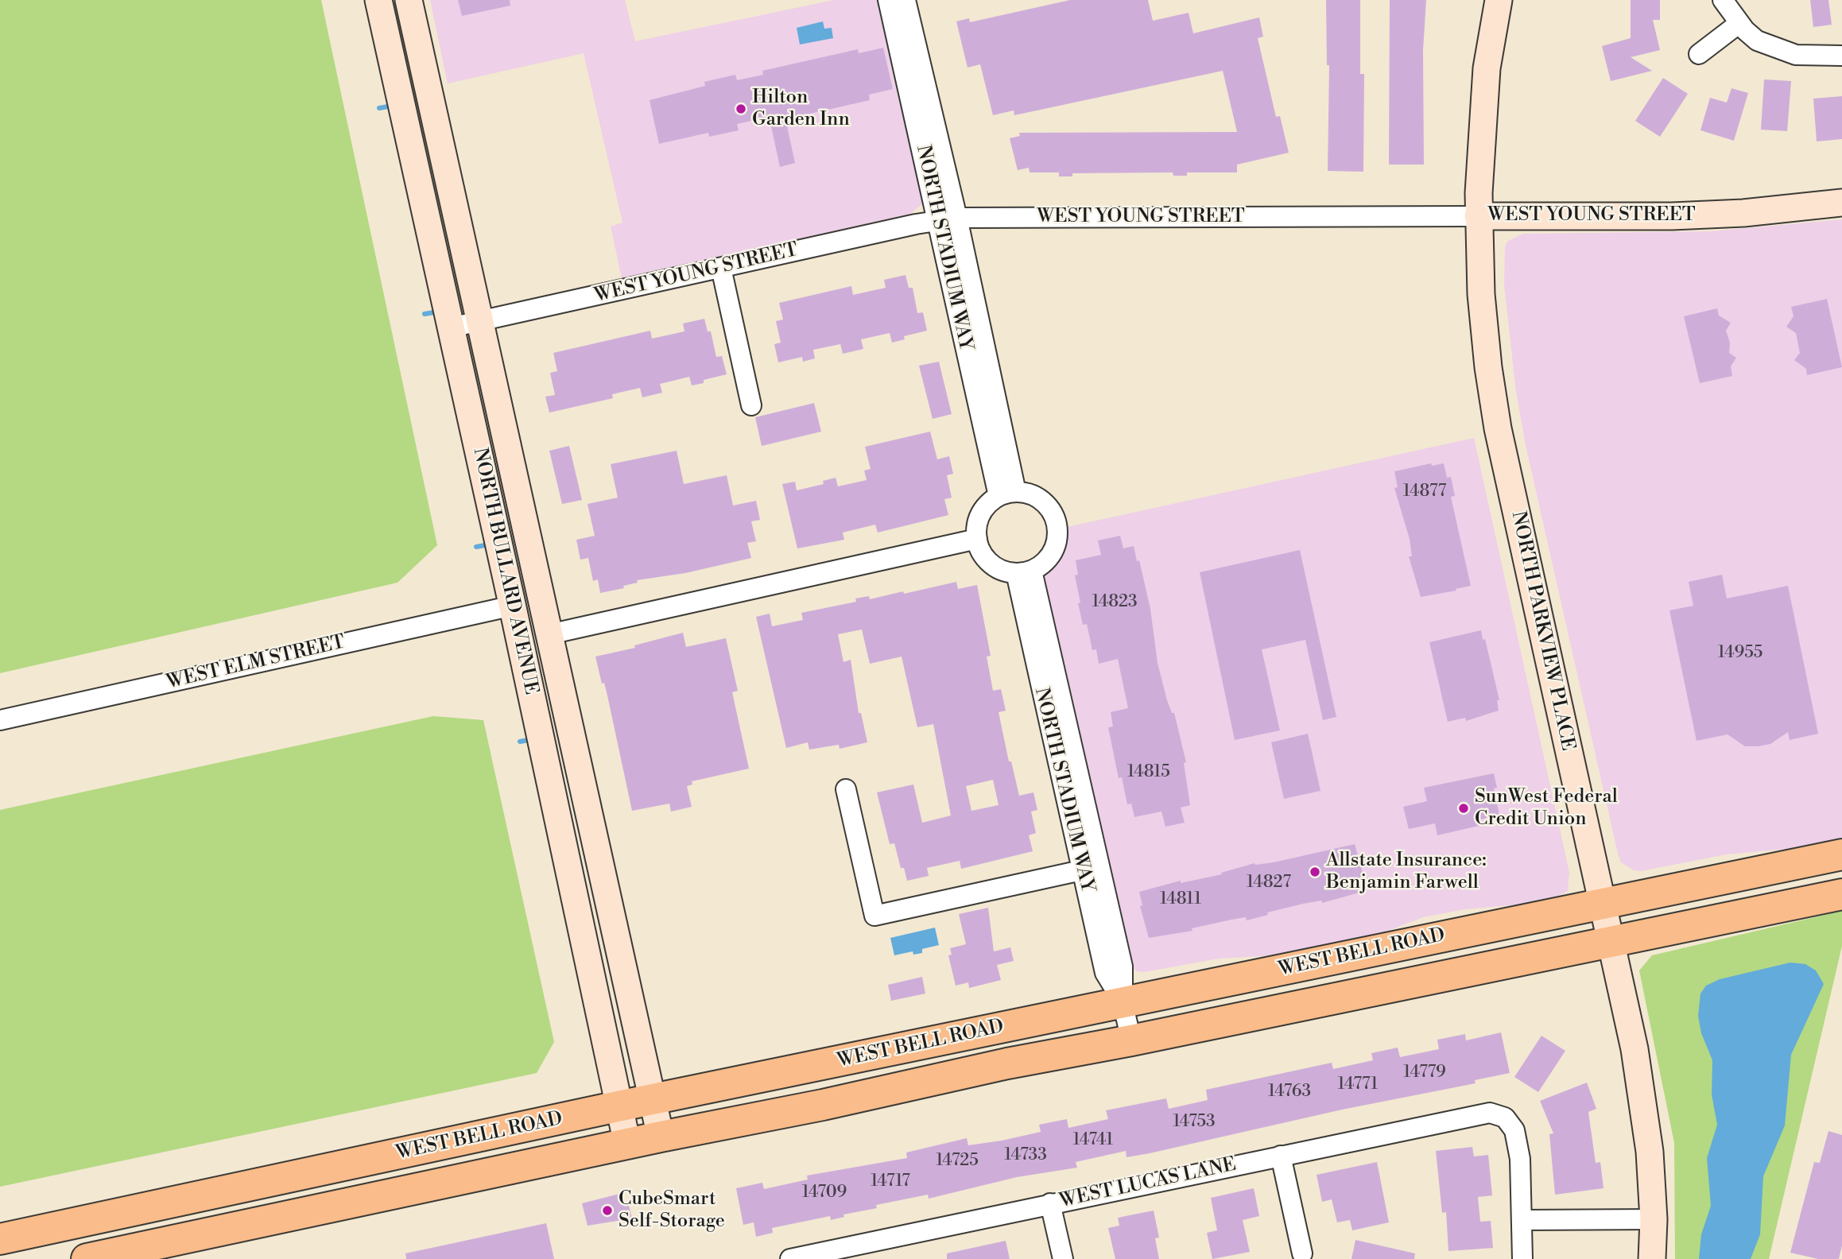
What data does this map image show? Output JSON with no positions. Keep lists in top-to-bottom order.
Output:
{
  "streets": {
    "main road": [
      "WEST YOUNG STREET",
      "NORTH BULLARD AVENUE",
      "NORTH PARKVIEW PLACE",
      "WEST BELL ROAD"
    ],
    "street": ["NORTH STADIUM WAY", "WEST ELM STREET", "WEST LUCAS LANE"]
  },
  "crossings": [
    ["WEST YOUNG STREET", "NORTH STADIUM WAY"],
    ["WEST YOUNG STREET", "NORTH BULLARD AVENUE"],
    ["WEST YOUNG STREET", "NORTH PARKVIEW PLACE"],
    ["NORTH STADIUM WAY", "WEST BELL ROAD"],
    ["NORTH BULLARD AVENUE", "WEST ELM STREET"],
    ["NORTH BULLARD AVENUE", "WEST BELL ROAD"],
    ["NORTH PARKVIEW PLACE", "WEST BELL ROAD"]
  ],
  "places": [
    "Hilton Garden Inn",
    "SunWest Federal Credit Union",
    "Allstate Insurance: Benjamin Farwell",
    "CubeSmart Self-Storage"
  ],
  "house_numbers": [
    "14877",
    "14823",
    "14955",
    "14815",
    "14827",
    "14811",
    "14779",
    "14771",
    "14763",
    "14753",
    "14741",
    "14733",
    "14725",
    "14717",
    "14709"
  ]
}
